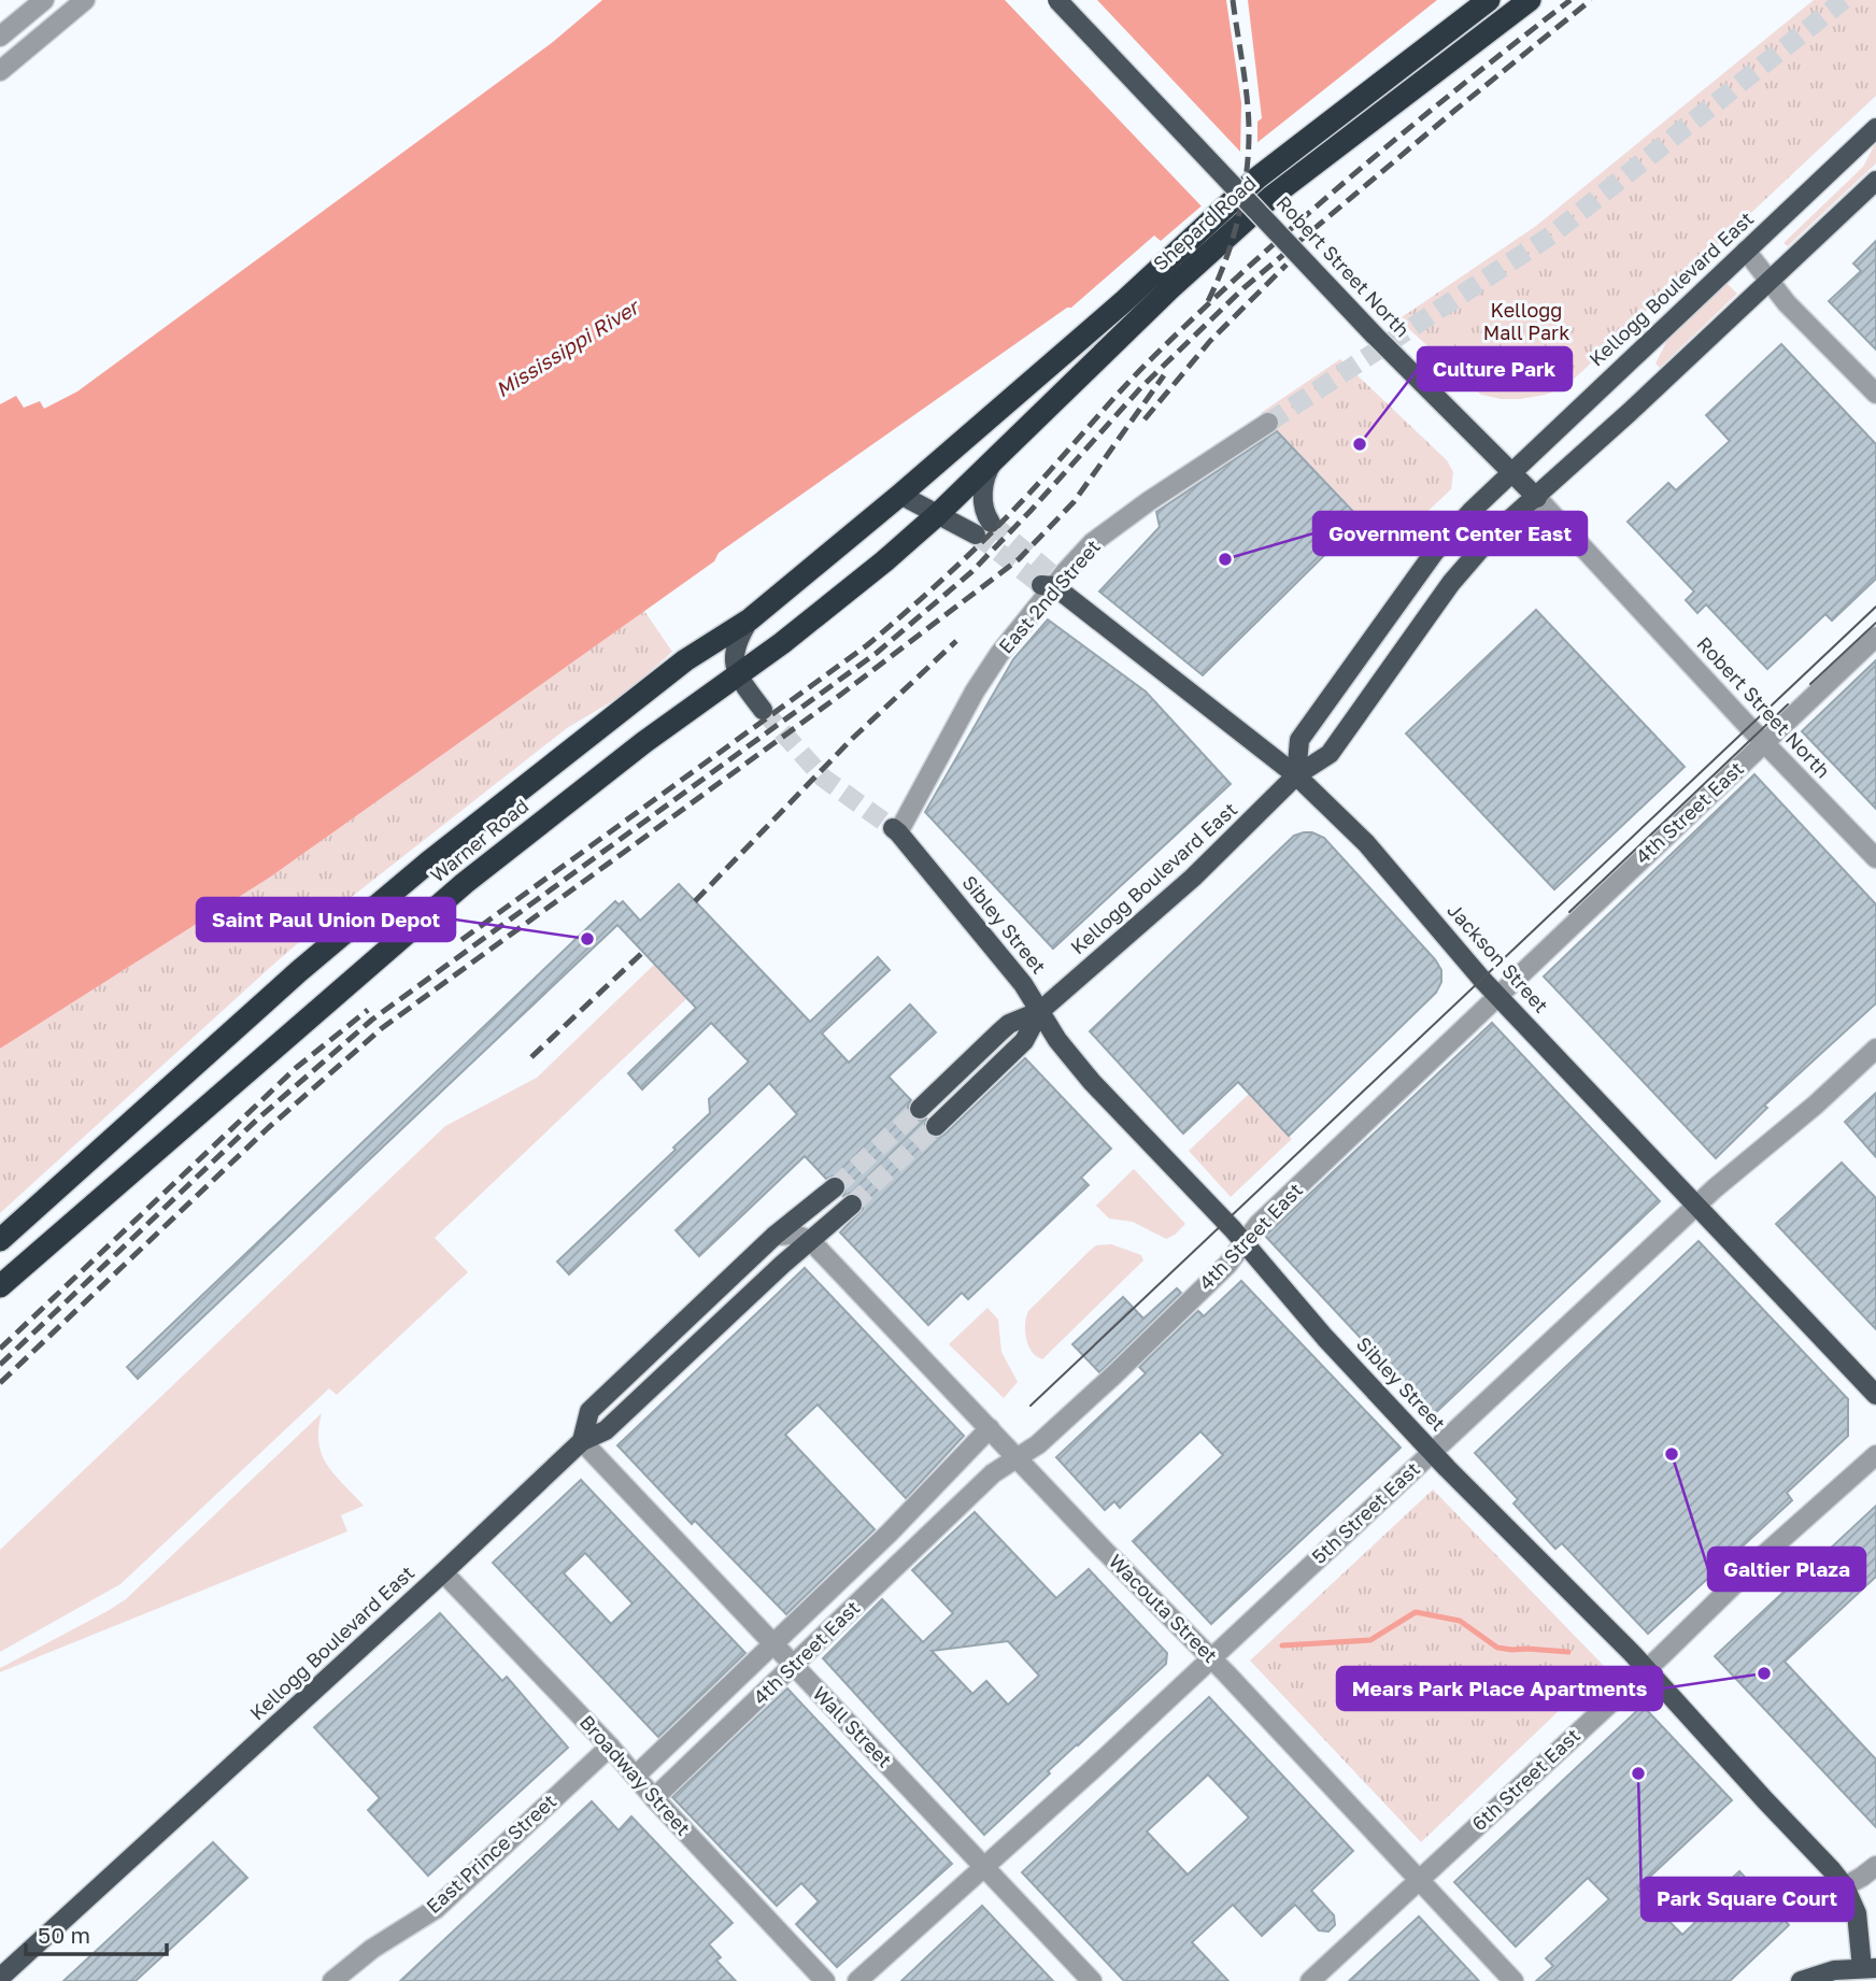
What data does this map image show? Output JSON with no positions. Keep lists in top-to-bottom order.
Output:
{
  "streets": {
    "highway": ["Shepard Road", "Warner Road"],
    "main road": [
      "Robert Street North",
      "Kellogg Boulevard East",
      "Sibley Street",
      "Jackson Street"
    ],
    "street": [
      "East 2nd Street",
      "4th Street East",
      "5th Street East",
      "Wacouta Street",
      "Wall Street",
      "Broadway Street",
      "6th Street East",
      "East Prince Street"
    ]
  },
  "crossings": [
    ["Shepard Road", "Warner Road"],
    ["Robert Street North", "Kellogg Boulevard East"],
    ["Robert Street North", "4th Street East"],
    ["Kellogg Boulevard East", "Sibley Street"],
    ["Kellogg Boulevard East", "Jackson Street"],
    ["Kellogg Boulevard East", "Wacouta Street"],
    ["Kellogg Boulevard East", "Wall Street"],
    ["Kellogg Boulevard East", "Broadway Street"],
    ["East 2nd Street", "Sibley Street"],
    ["East 2nd Street", "Jackson Street"],
    ["4th Street East", "Sibley Street"],
    ["4th Street East", "Jackson Street"],
    ["4th Street East", "Wacouta Street"],
    ["4th Street East", "Wall Street"],
    ["4th Street East", "Broadway Street"],
    ["Sibley Street", "5th Street East"],
    ["Sibley Street", "6th Street East"],
    ["Jackson Street", "5th Street East"],
    ["5th Street East", "Wacouta Street"],
    ["5th Street East", "Wall Street"],
    ["Wacouta Street", "6th Street East"],
    ["Broadway Street", "East Prince Street"]
  ],
  "water": ["Mississippi River"],
  "parks": ["Kellogg Mall Park"],
  "places": [
    "Culture Park",
    "Government Center East",
    "Saint Paul Union Depot",
    "Galtier Plaza",
    "Mears Park Place Apartments",
    "Park Square Court"
  ],
  "scale_bar": "50 m"
}
